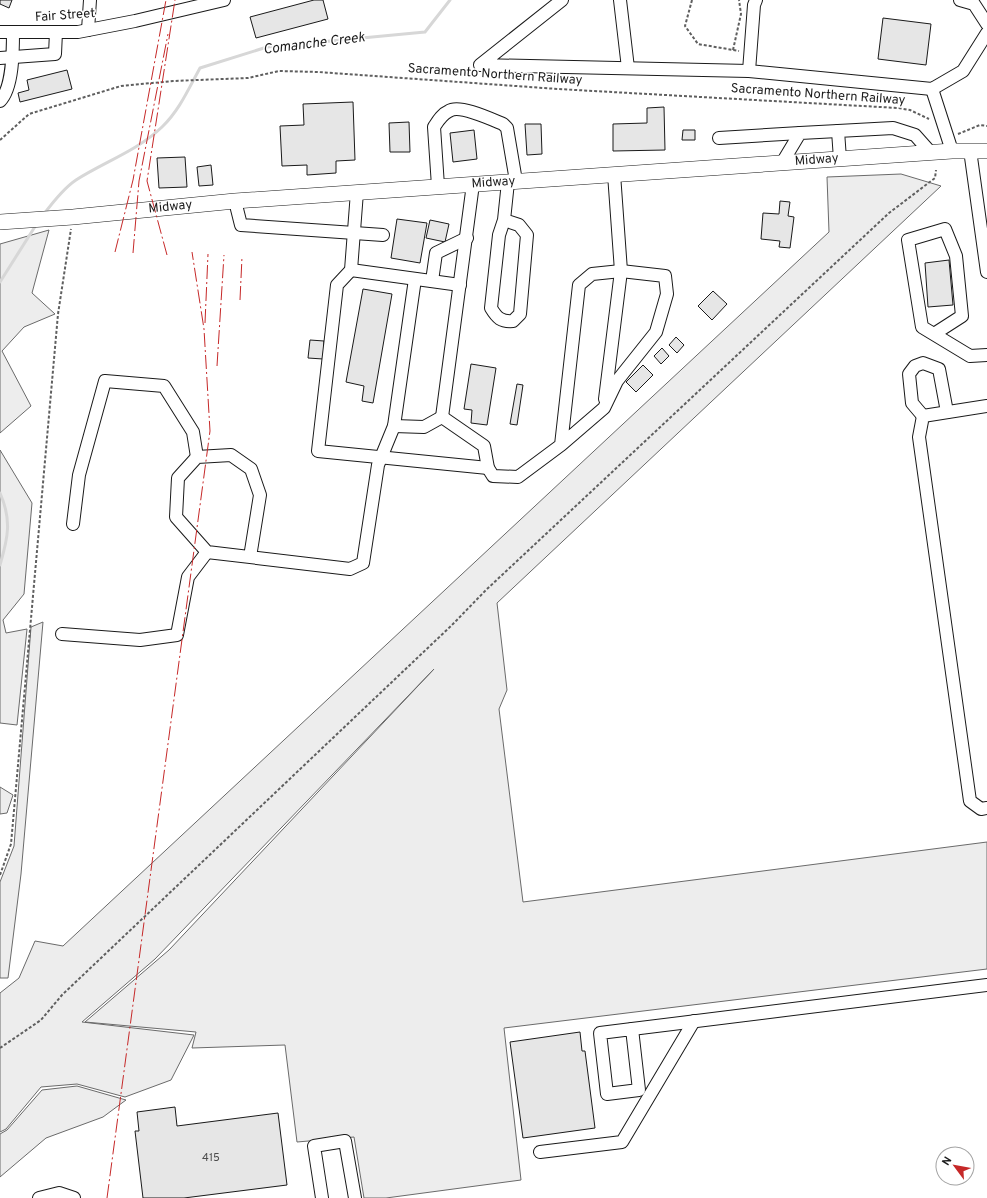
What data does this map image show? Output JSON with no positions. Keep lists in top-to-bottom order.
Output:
{
  "streets": {
    "main road": ["Midway"],
    "street": ["Fair Street"],
    "path": ["Sacramento Northern Railway"]
  },
  "water": ["Comanche Creek"],
  "house_numbers": ["415"],
  "north": "top left"
}
